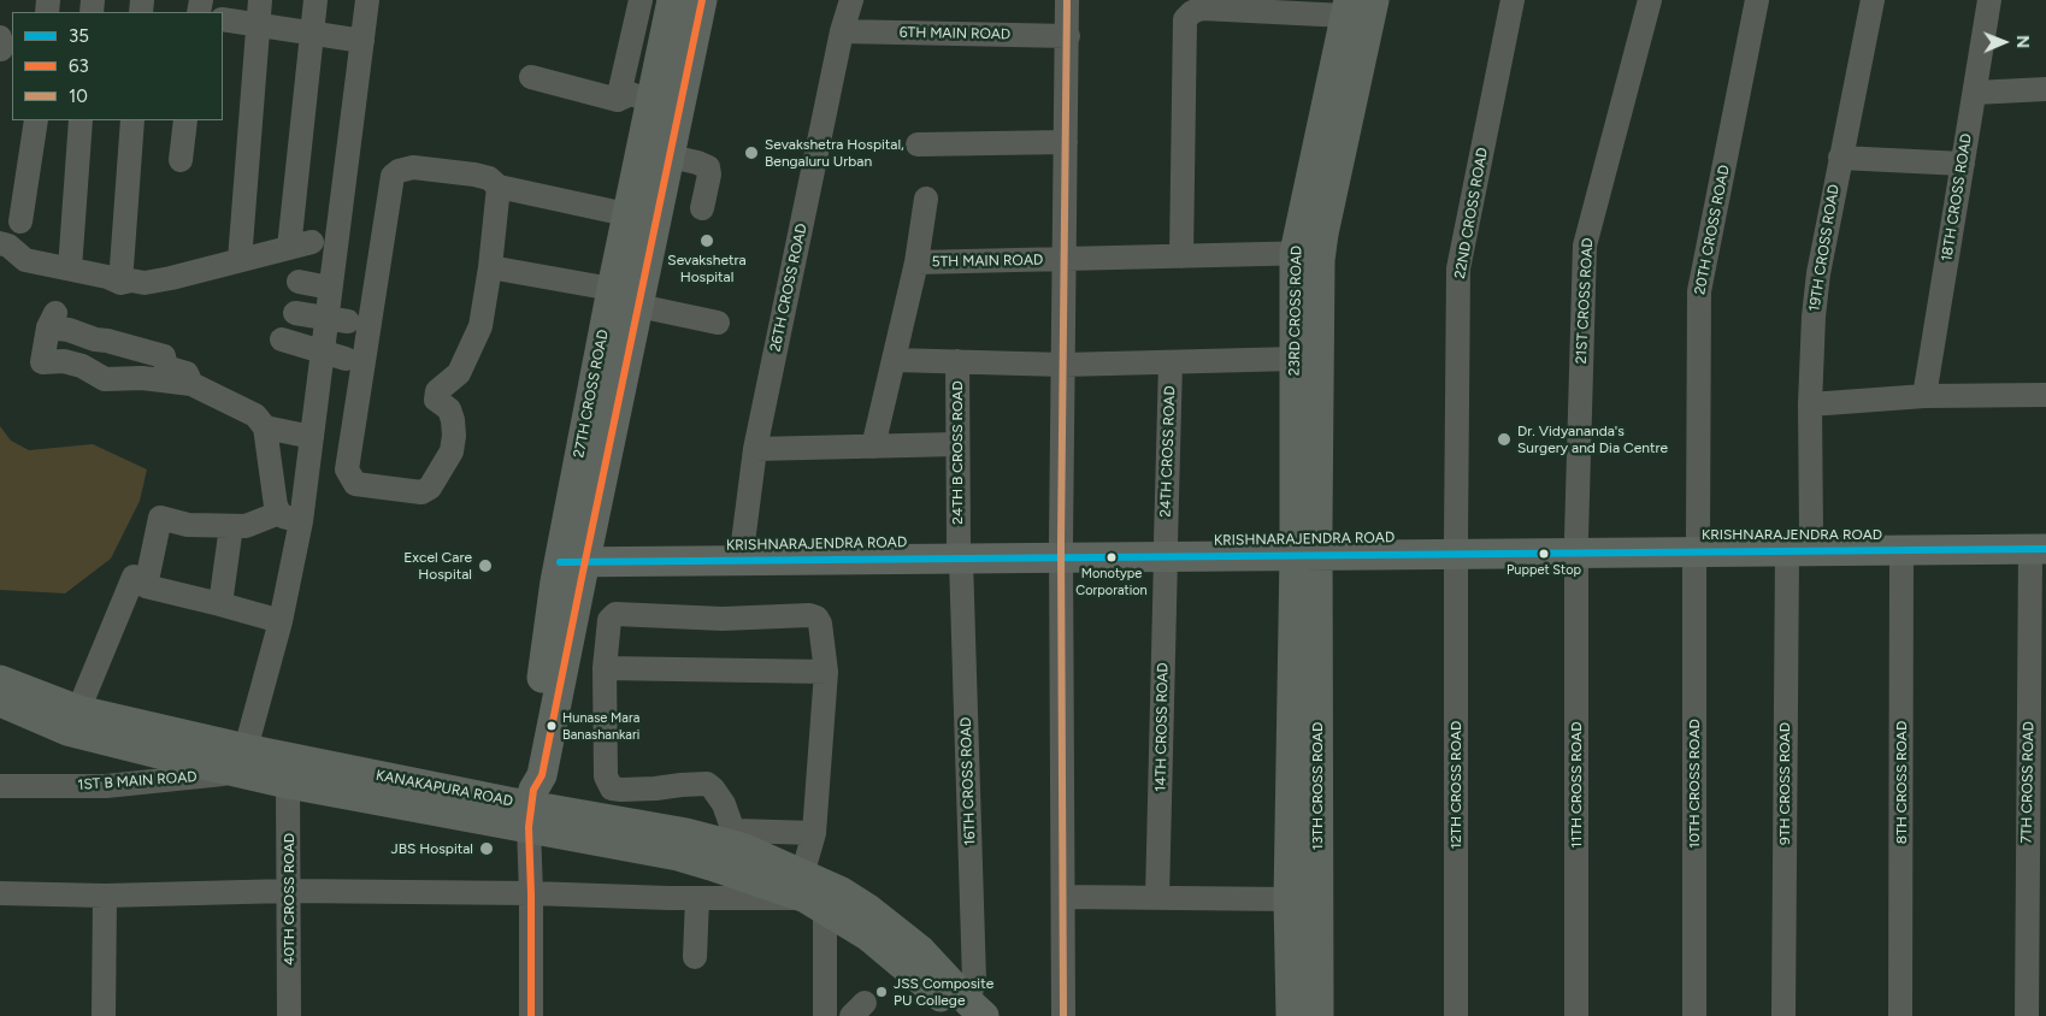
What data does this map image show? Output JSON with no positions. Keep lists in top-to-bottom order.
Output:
{
  "streets": {
    "main road": [
      "23RD CROSS ROAD",
      "27TH CROSS ROAD",
      "KRISHNARAJENDRA ROAD",
      "13TH CROSS ROAD",
      "KANAKAPURA ROAD"
    ],
    "street": [
      "6TH MAIN ROAD",
      "18TH CROSS ROAD",
      "22ND CROSS ROAD",
      "20TH CROSS ROAD",
      "19TH CROSS ROAD",
      "5TH MAIN ROAD",
      "26TH CROSS ROAD",
      "21ST CROSS ROAD",
      "24TH CROSS ROAD",
      "24TH B CROSS ROAD",
      "14TH CROSS ROAD",
      "1ST B MAIN ROAD",
      "16TH CROSS ROAD",
      "8TH CROSS ROAD",
      "7TH CROSS ROAD",
      "10TH CROSS ROAD",
      "9TH CROSS ROAD",
      "12TH CROSS ROAD",
      "11TH CROSS ROAD",
      "40TH CROSS ROAD"
    ]
  },
  "crossings": [
    ["6TH MAIN ROAD", "26TH CROSS ROAD"],
    ["22ND CROSS ROAD", "KRISHNARAJENDRA ROAD"],
    ["22ND CROSS ROAD", "12TH CROSS ROAD"],
    ["20TH CROSS ROAD", "KRISHNARAJENDRA ROAD"],
    ["20TH CROSS ROAD", "10TH CROSS ROAD"],
    ["19TH CROSS ROAD", "KRISHNARAJENDRA ROAD"],
    ["19TH CROSS ROAD", "9TH CROSS ROAD"],
    ["5TH MAIN ROAD", "23RD CROSS ROAD"],
    ["26TH CROSS ROAD", "KRISHNARAJENDRA ROAD"],
    ["21ST CROSS ROAD", "KRISHNARAJENDRA ROAD"],
    ["21ST CROSS ROAD", "11TH CROSS ROAD"],
    ["23RD CROSS ROAD", "KRISHNARAJENDRA ROAD"],
    ["23RD CROSS ROAD", "13TH CROSS ROAD"],
    ["27TH CROSS ROAD", "KRISHNARAJENDRA ROAD"],
    ["27TH CROSS ROAD", "KANAKAPURA ROAD"],
    ["24TH CROSS ROAD", "KRISHNARAJENDRA ROAD"],
    ["24TH CROSS ROAD", "14TH CROSS ROAD"],
    ["24TH B CROSS ROAD", "KRISHNARAJENDRA ROAD"],
    ["24TH B CROSS ROAD", "16TH CROSS ROAD"],
    ["KRISHNARAJENDRA ROAD", "14TH CROSS ROAD"],
    ["KRISHNARAJENDRA ROAD", "16TH CROSS ROAD"],
    ["KRISHNARAJENDRA ROAD", "7TH CROSS ROAD"],
    ["KRISHNARAJENDRA ROAD", "10TH CROSS ROAD"],
    ["KRISHNARAJENDRA ROAD", "9TH CROSS ROAD"],
    ["KRISHNARAJENDRA ROAD", "12TH CROSS ROAD"],
    ["KRISHNARAJENDRA ROAD", "11TH CROSS ROAD"],
    ["KRISHNARAJENDRA ROAD", "13TH CROSS ROAD"],
    ["1ST B MAIN ROAD", "KANAKAPURA ROAD"],
    ["16TH CROSS ROAD", "KANAKAPURA ROAD"],
    ["KANAKAPURA ROAD", "40TH CROSS ROAD"]
  ],
  "places": [
    "Sevakshetra Hospital, Bengaluru Urban",
    "Sevakshetra Hospital",
    "Dr. Vidyananda's Surgery and Dia Centre",
    "Puppet Stop",
    "Monotype Corporation",
    "Excel Care Hospital",
    "Hunase Mara Banashankari",
    "JBS Hospital",
    "JSS Composite PU College"
  ],
  "lines": ["transit line 63", "transit line 10", "transit line 35"],
  "legend": ["35", "63", "10"],
  "north": "right"
}
